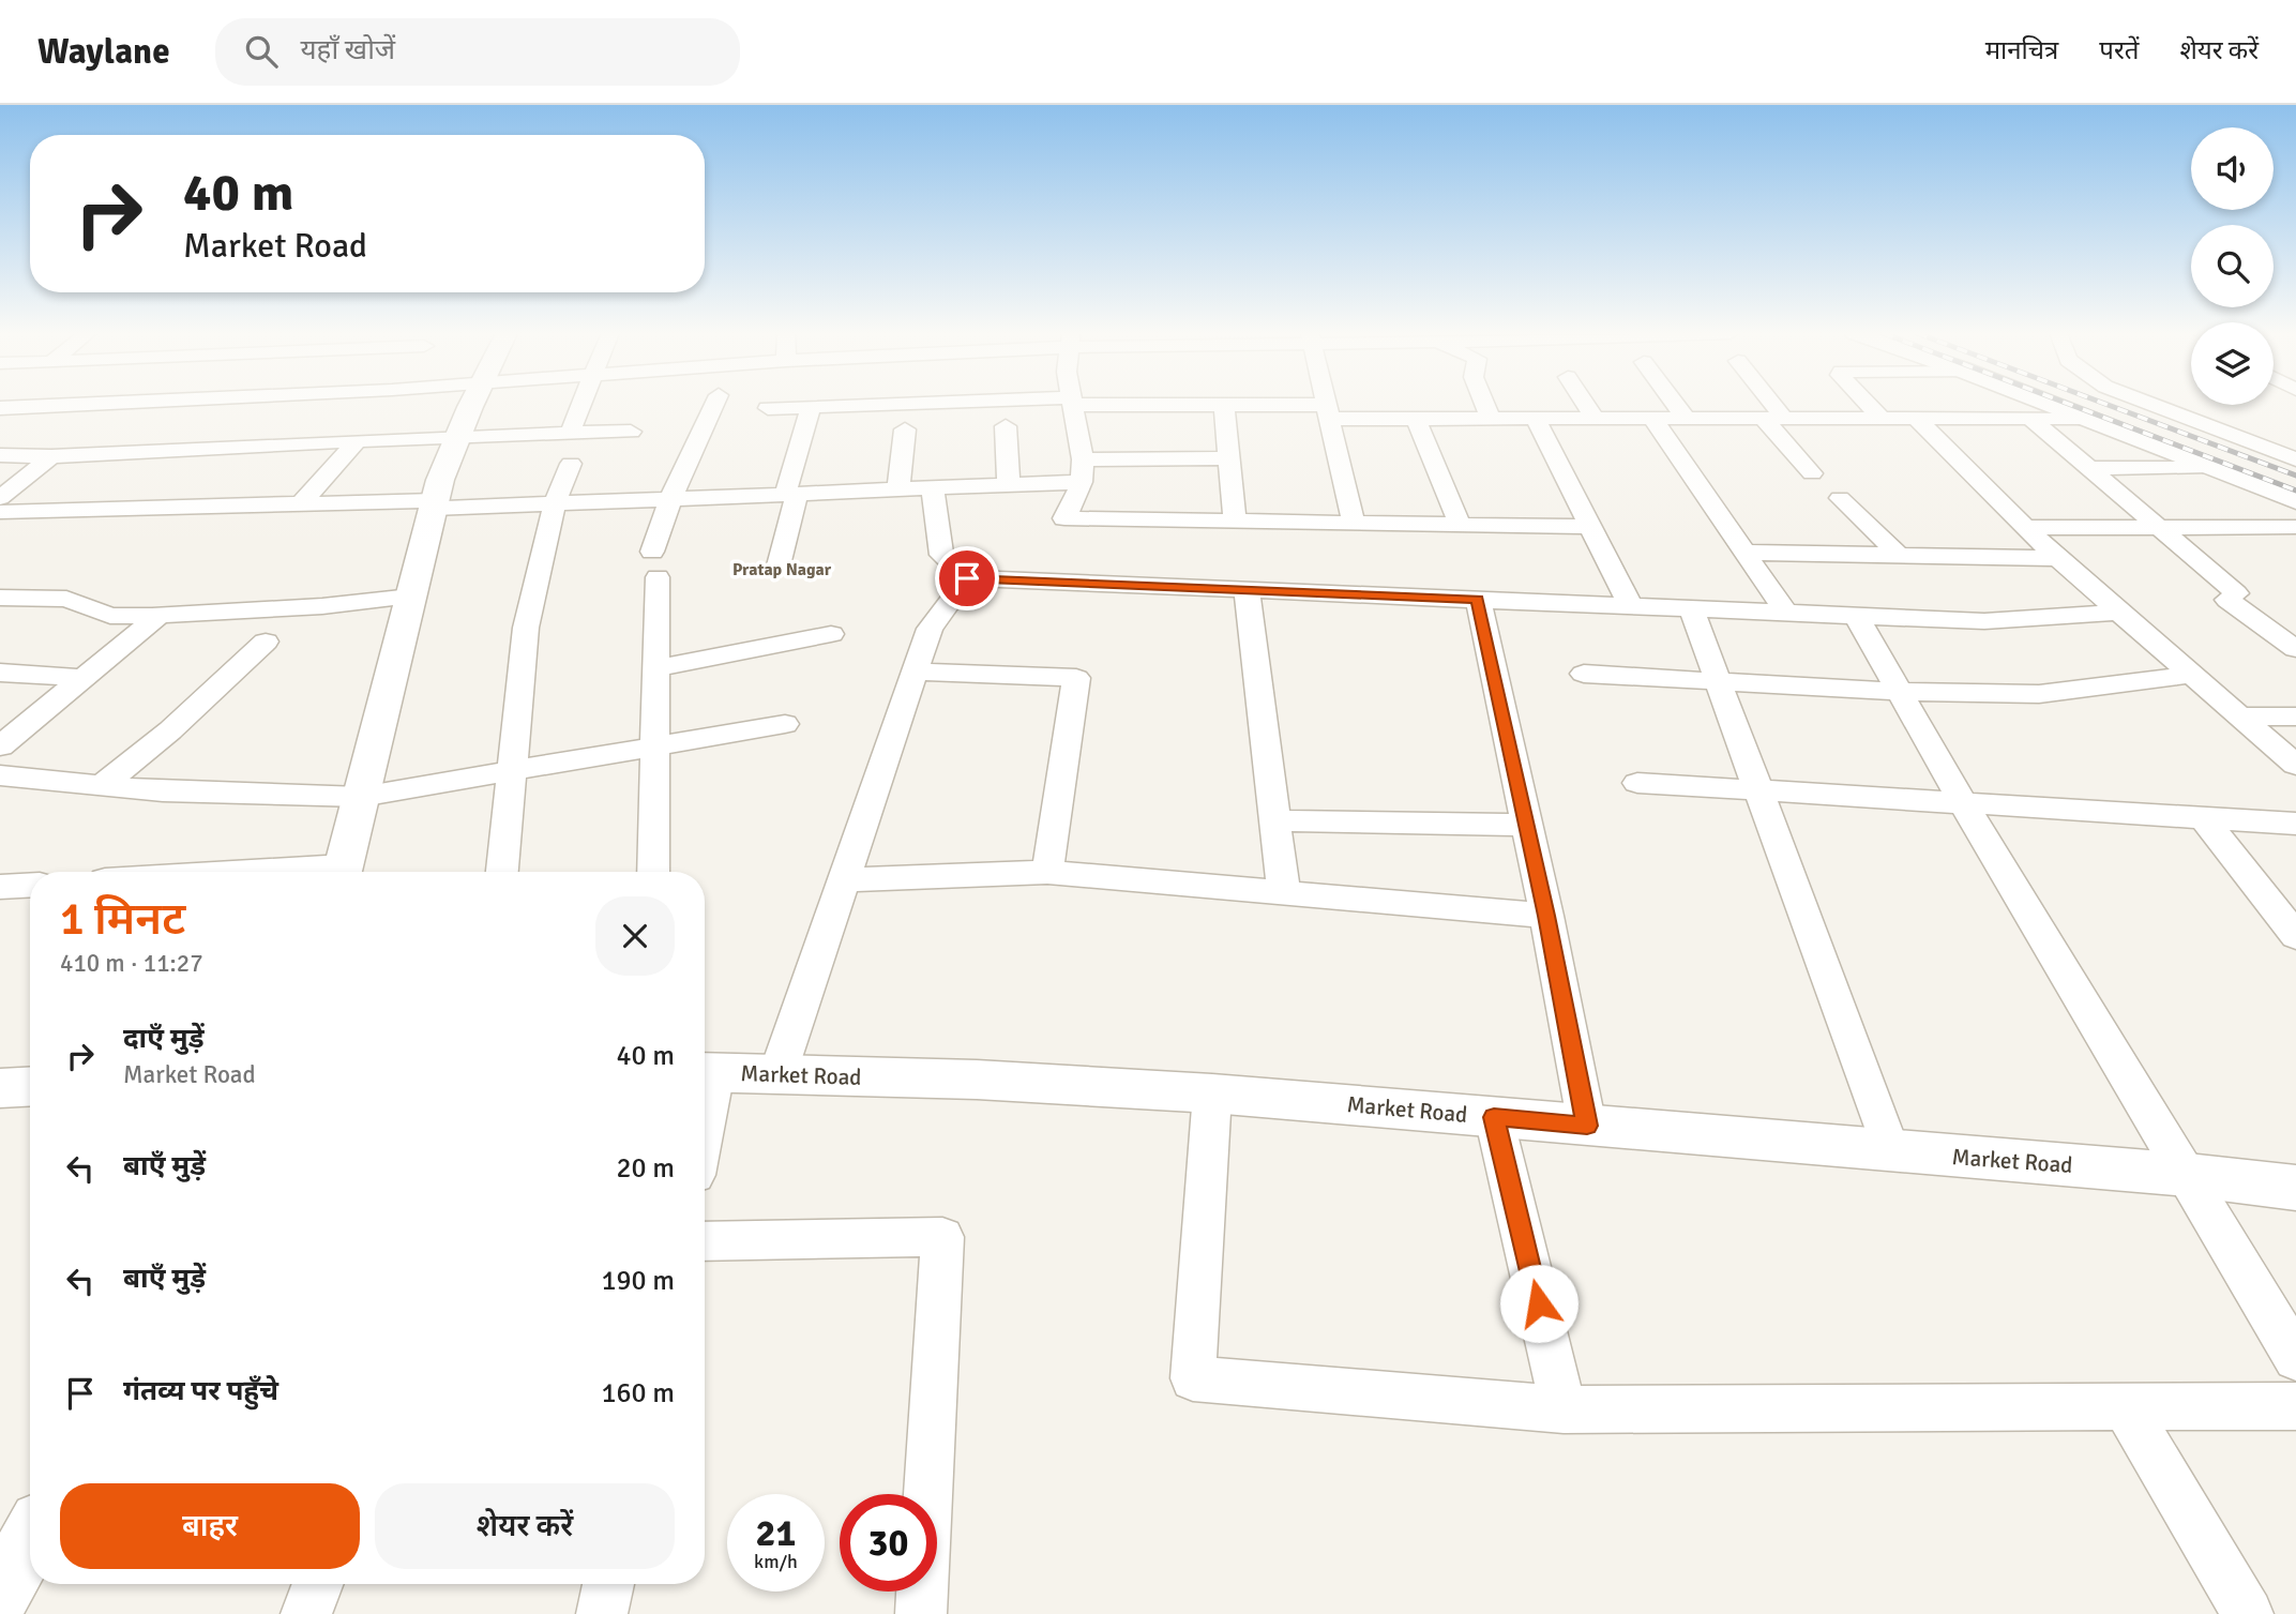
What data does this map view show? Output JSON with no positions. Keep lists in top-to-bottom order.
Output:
{
  "streets": {
    "street": ["Market Road"]
  },
  "districts": ["Pratap Nagar"],
  "page": {
    "header": "Waylane",
    "search": "यहाँ खोजें",
    "nav": ["मानचित्र", "परतें", "शेयर करें"],
    "turn": ["40 m", "Market Road"],
    "heading": ["1 मिनट", "410 m · 11:27"],
    "list": [
      {
        "name": "दाएँ मुड़ें",
        "note": "Market Road",
        "value": "40 m"
      },
      {
        "name": "बाएँ मुड़ें",
        "value": "20 m"
      },
      {
        "name": "बाएँ मुड़ें",
        "value": "190 m"
      },
      {
        "name": "गंतव्य पर पहुँचे",
        "value": "160 m"
      }
    ],
    "buttons": ["बाहर", "शेयर करें"],
    "speed": "21 km/h",
    "limit": "30"
  }
}
